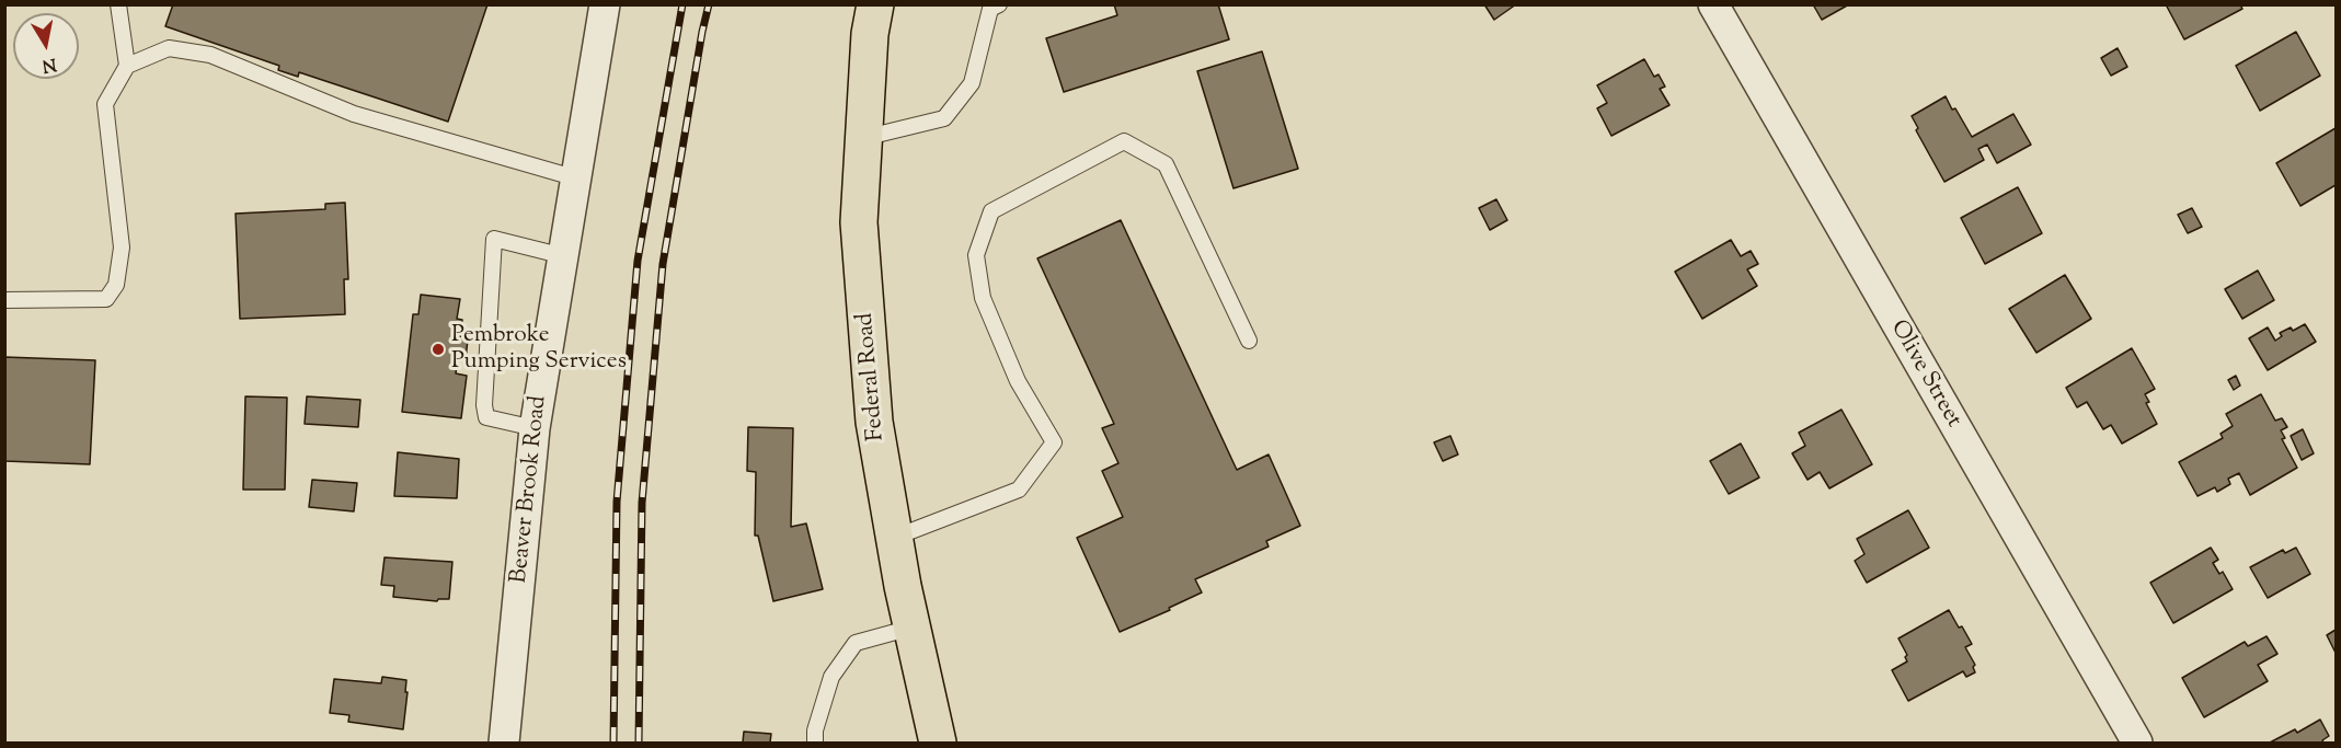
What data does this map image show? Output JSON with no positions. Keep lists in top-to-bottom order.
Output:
{
  "streets": {
    "main road": ["Federal Road"],
    "street": ["Olive Street", "Beaver Brook Road"]
  },
  "places": ["Pembroke Pumping Services"],
  "north": "bottom"
}
